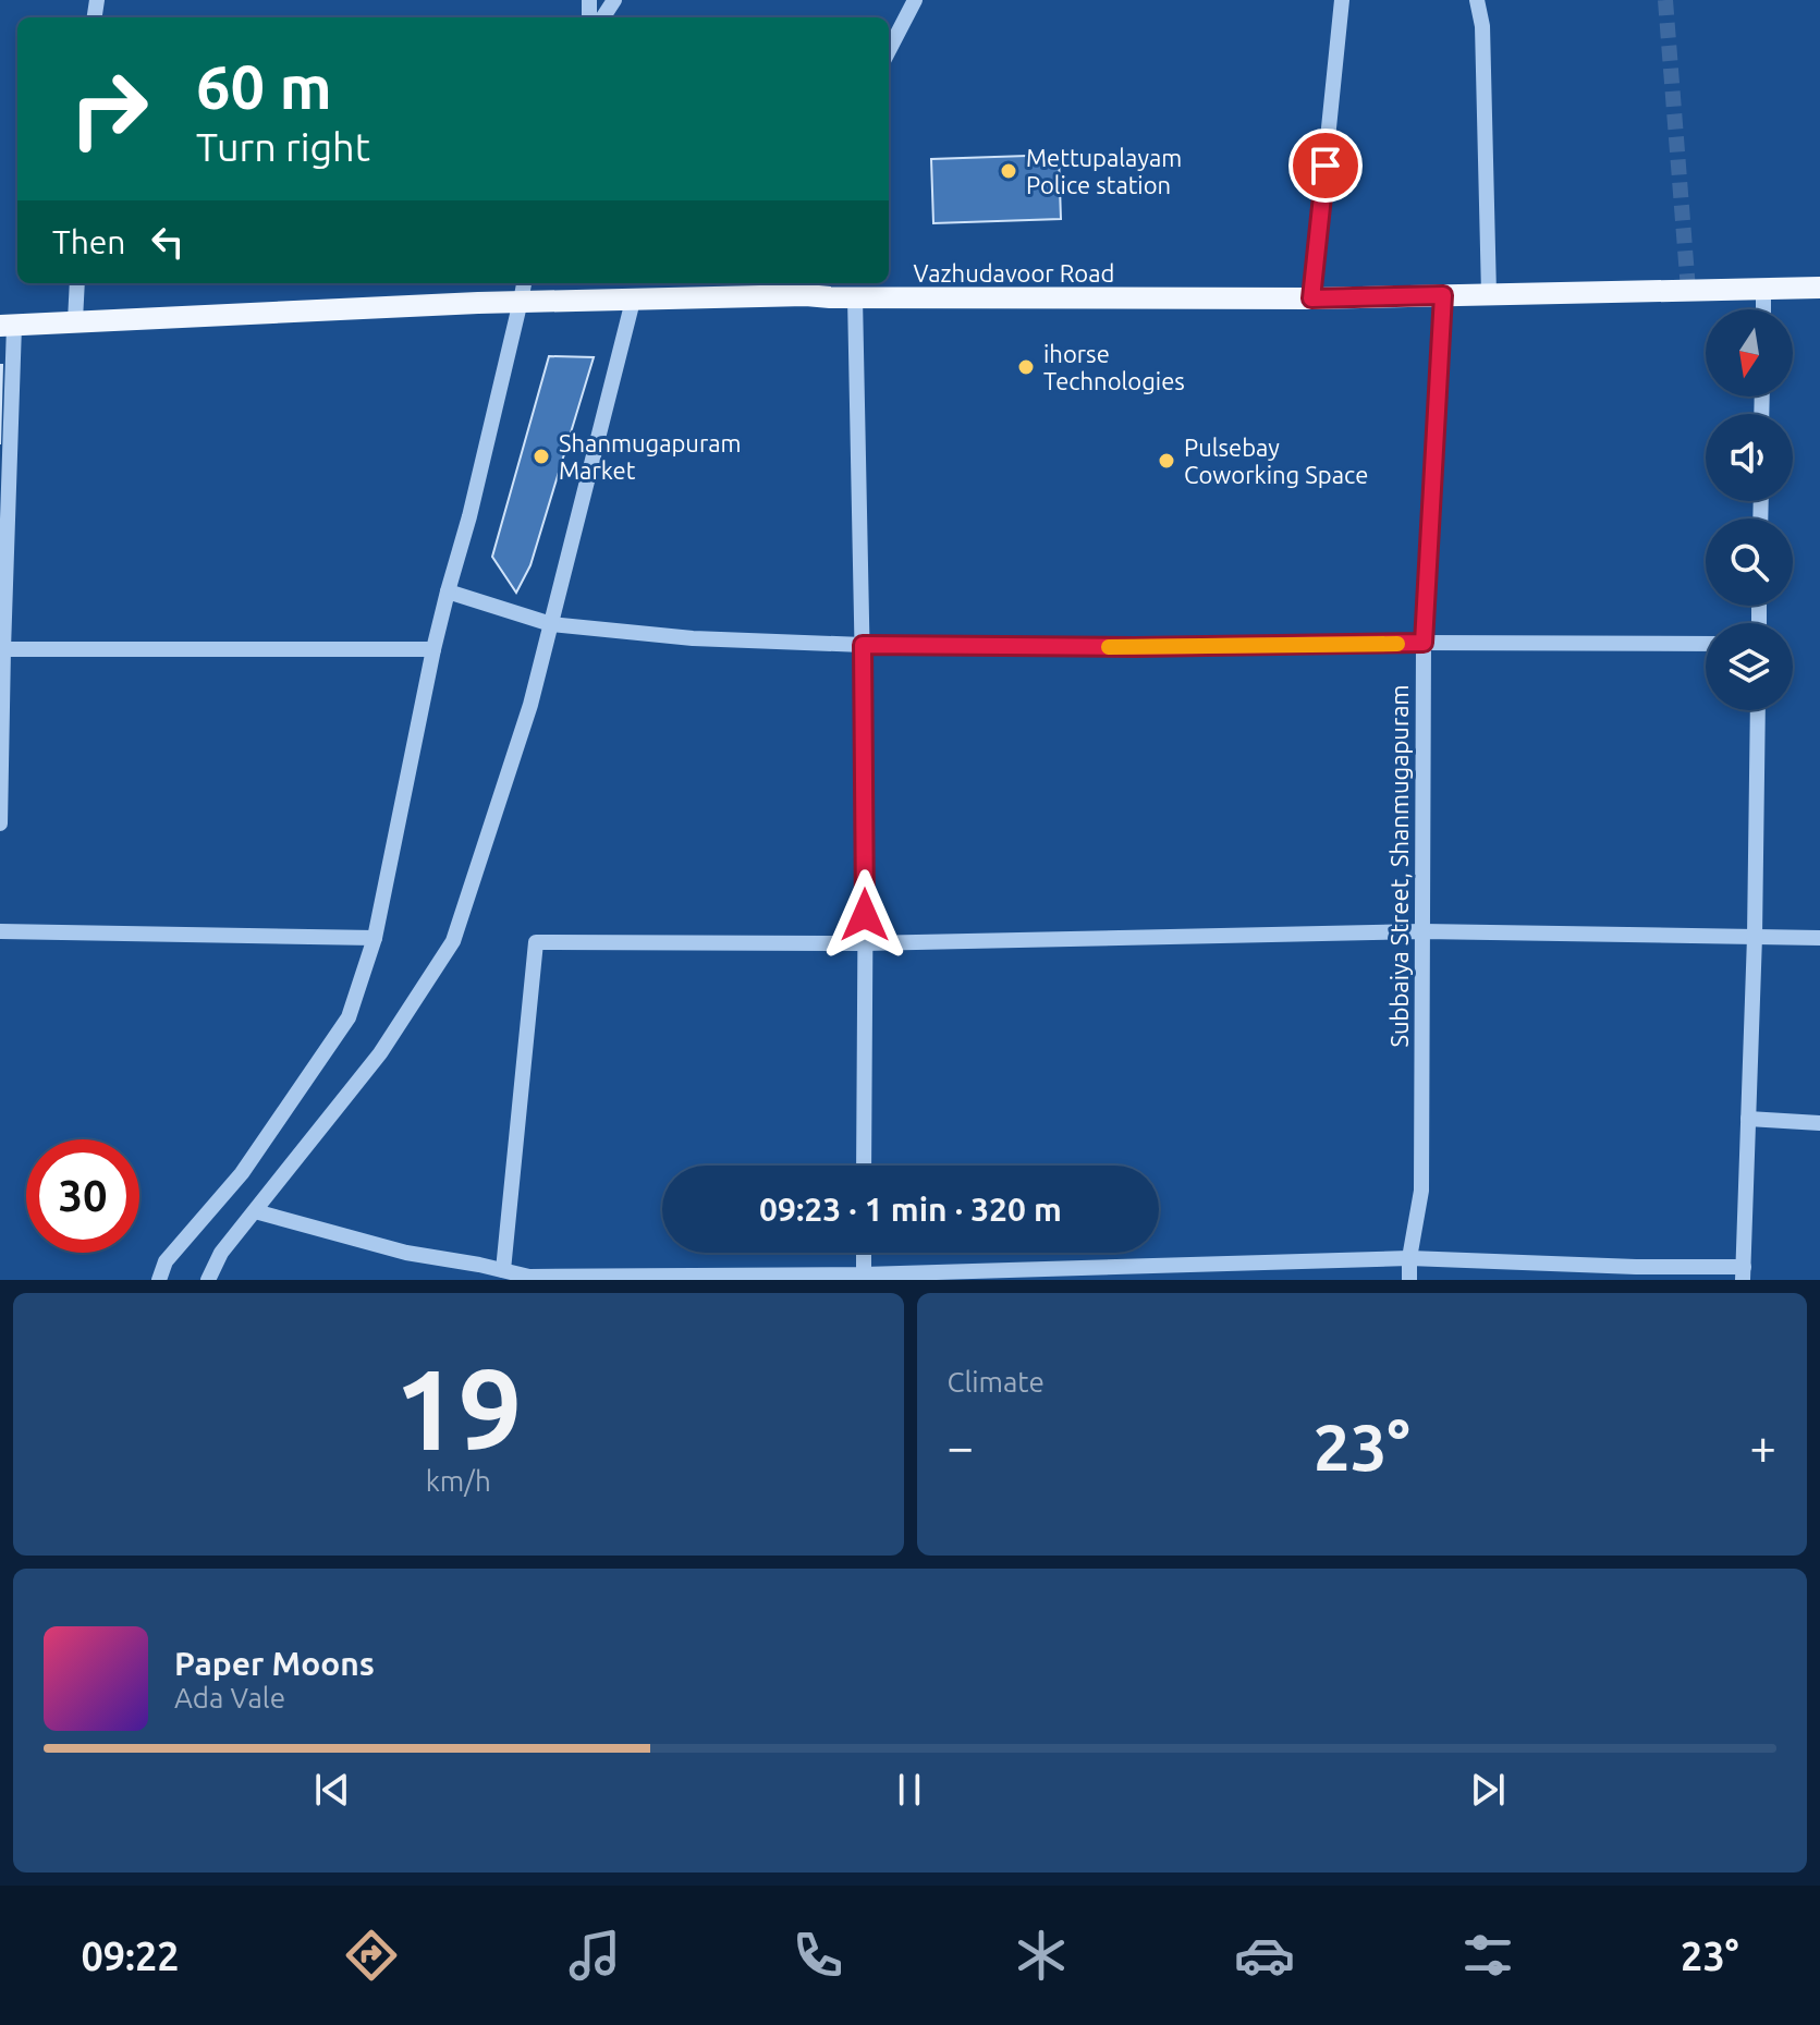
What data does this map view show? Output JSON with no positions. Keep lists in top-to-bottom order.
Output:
{
  "streets": {
    "main road": ["Vazhudavoor Road"],
    "street": ["Subbaiya Street, Shanmugapuram"]
  },
  "crossings": [
    ["Vazhudavoor Road", "Subbaiya Street, Shanmugapuram"]
  ],
  "places": [
    "Mettupalayam Police station",
    "ihorse Technologies",
    "Shanmugapuram Market",
    "Pulsebay Coworking Space"
  ],
  "north": "bottom",
  "page": {
    "turn": ["60 m", "Turn right"],
    "then": "Then",
    "limit": "30",
    "trip": "09:23 · 1 min · 320 m",
    "tile": [
      ["19", "km/h"],
      "Climate"
    ],
    "heat": ["−", "23°", "+"],
    "song": ["Paper Moons", "Ada Vale"],
    "tabs": ["09:22", "23°"]
  }
}
